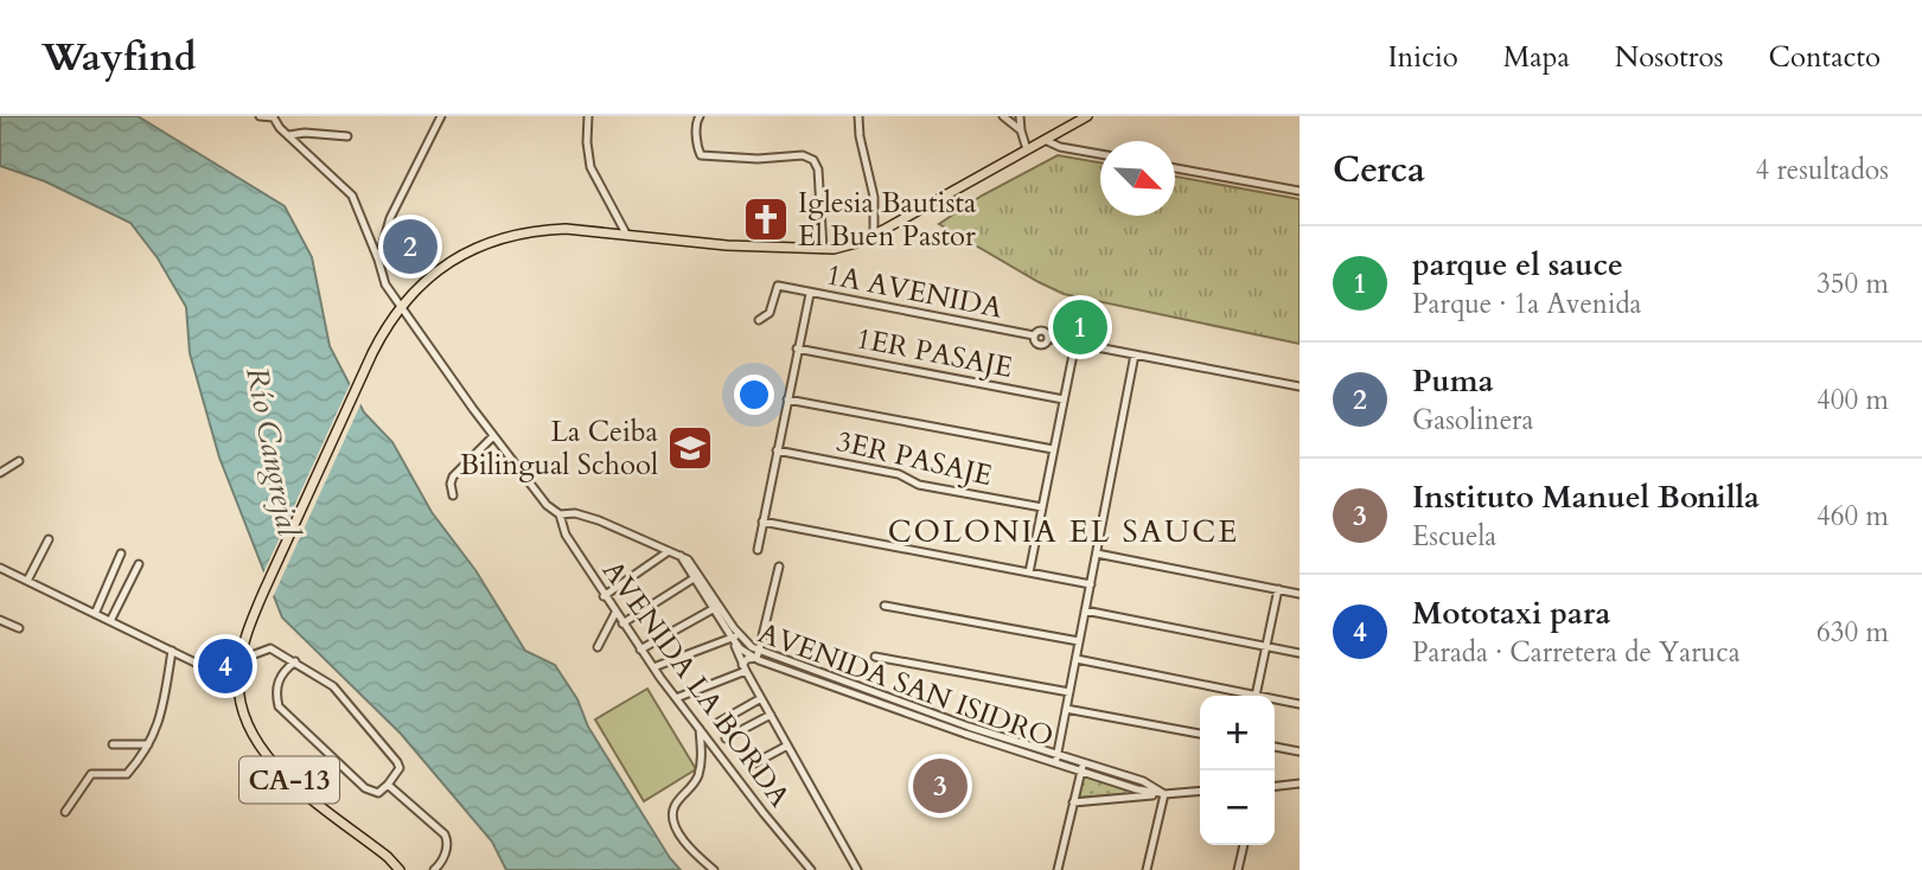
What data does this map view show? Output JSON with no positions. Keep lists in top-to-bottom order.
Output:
{
  "streets": {
    "main road": ["CA-13"],
    "street": [
      "1A AVENIDA",
      "1ER PASAJE",
      "3ER PASAJE",
      "AVENIDA LA BORDA",
      "AVENIDA SAN ISIDRO"
    ]
  },
  "districts": ["COLONIA EL SAUCE"],
  "water": ["Río Cangrejal"],
  "places": {
    "church": ["Iglesia Bautista El Buen Pastor"],
    "school or university": ["La Ceiba Bilingual School"]
  },
  "north": "bottom right",
  "page": {
    "header": "Wayfind",
    "nav": [
      "Inicio",
      "Mapa",
      "Nosotros",
      "Contacto"
    ],
    "heading": ["Cerca", "4 resultados"],
    "pins": [
      "2",
      "1",
      "4",
      "3"
    ],
    "list": [
      {
        "mark": "1",
        "name": "parque el sauce",
        "note": "Parque · 1a Avenida",
        "value": "350 m"
      },
      {
        "mark": "2",
        "name": "Puma",
        "note": "Gasolinera",
        "value": "400 m"
      },
      {
        "mark": "3",
        "name": "Instituto Manuel Bonilla",
        "note": "Escuela",
        "value": "460 m"
      },
      {
        "mark": "4",
        "name": "Mototaxi para",
        "note": "Parada · Carretera de Yaruca",
        "value": "630 m"
      }
    ],
    "map_buttons": ["+", "−"]
  }
}
